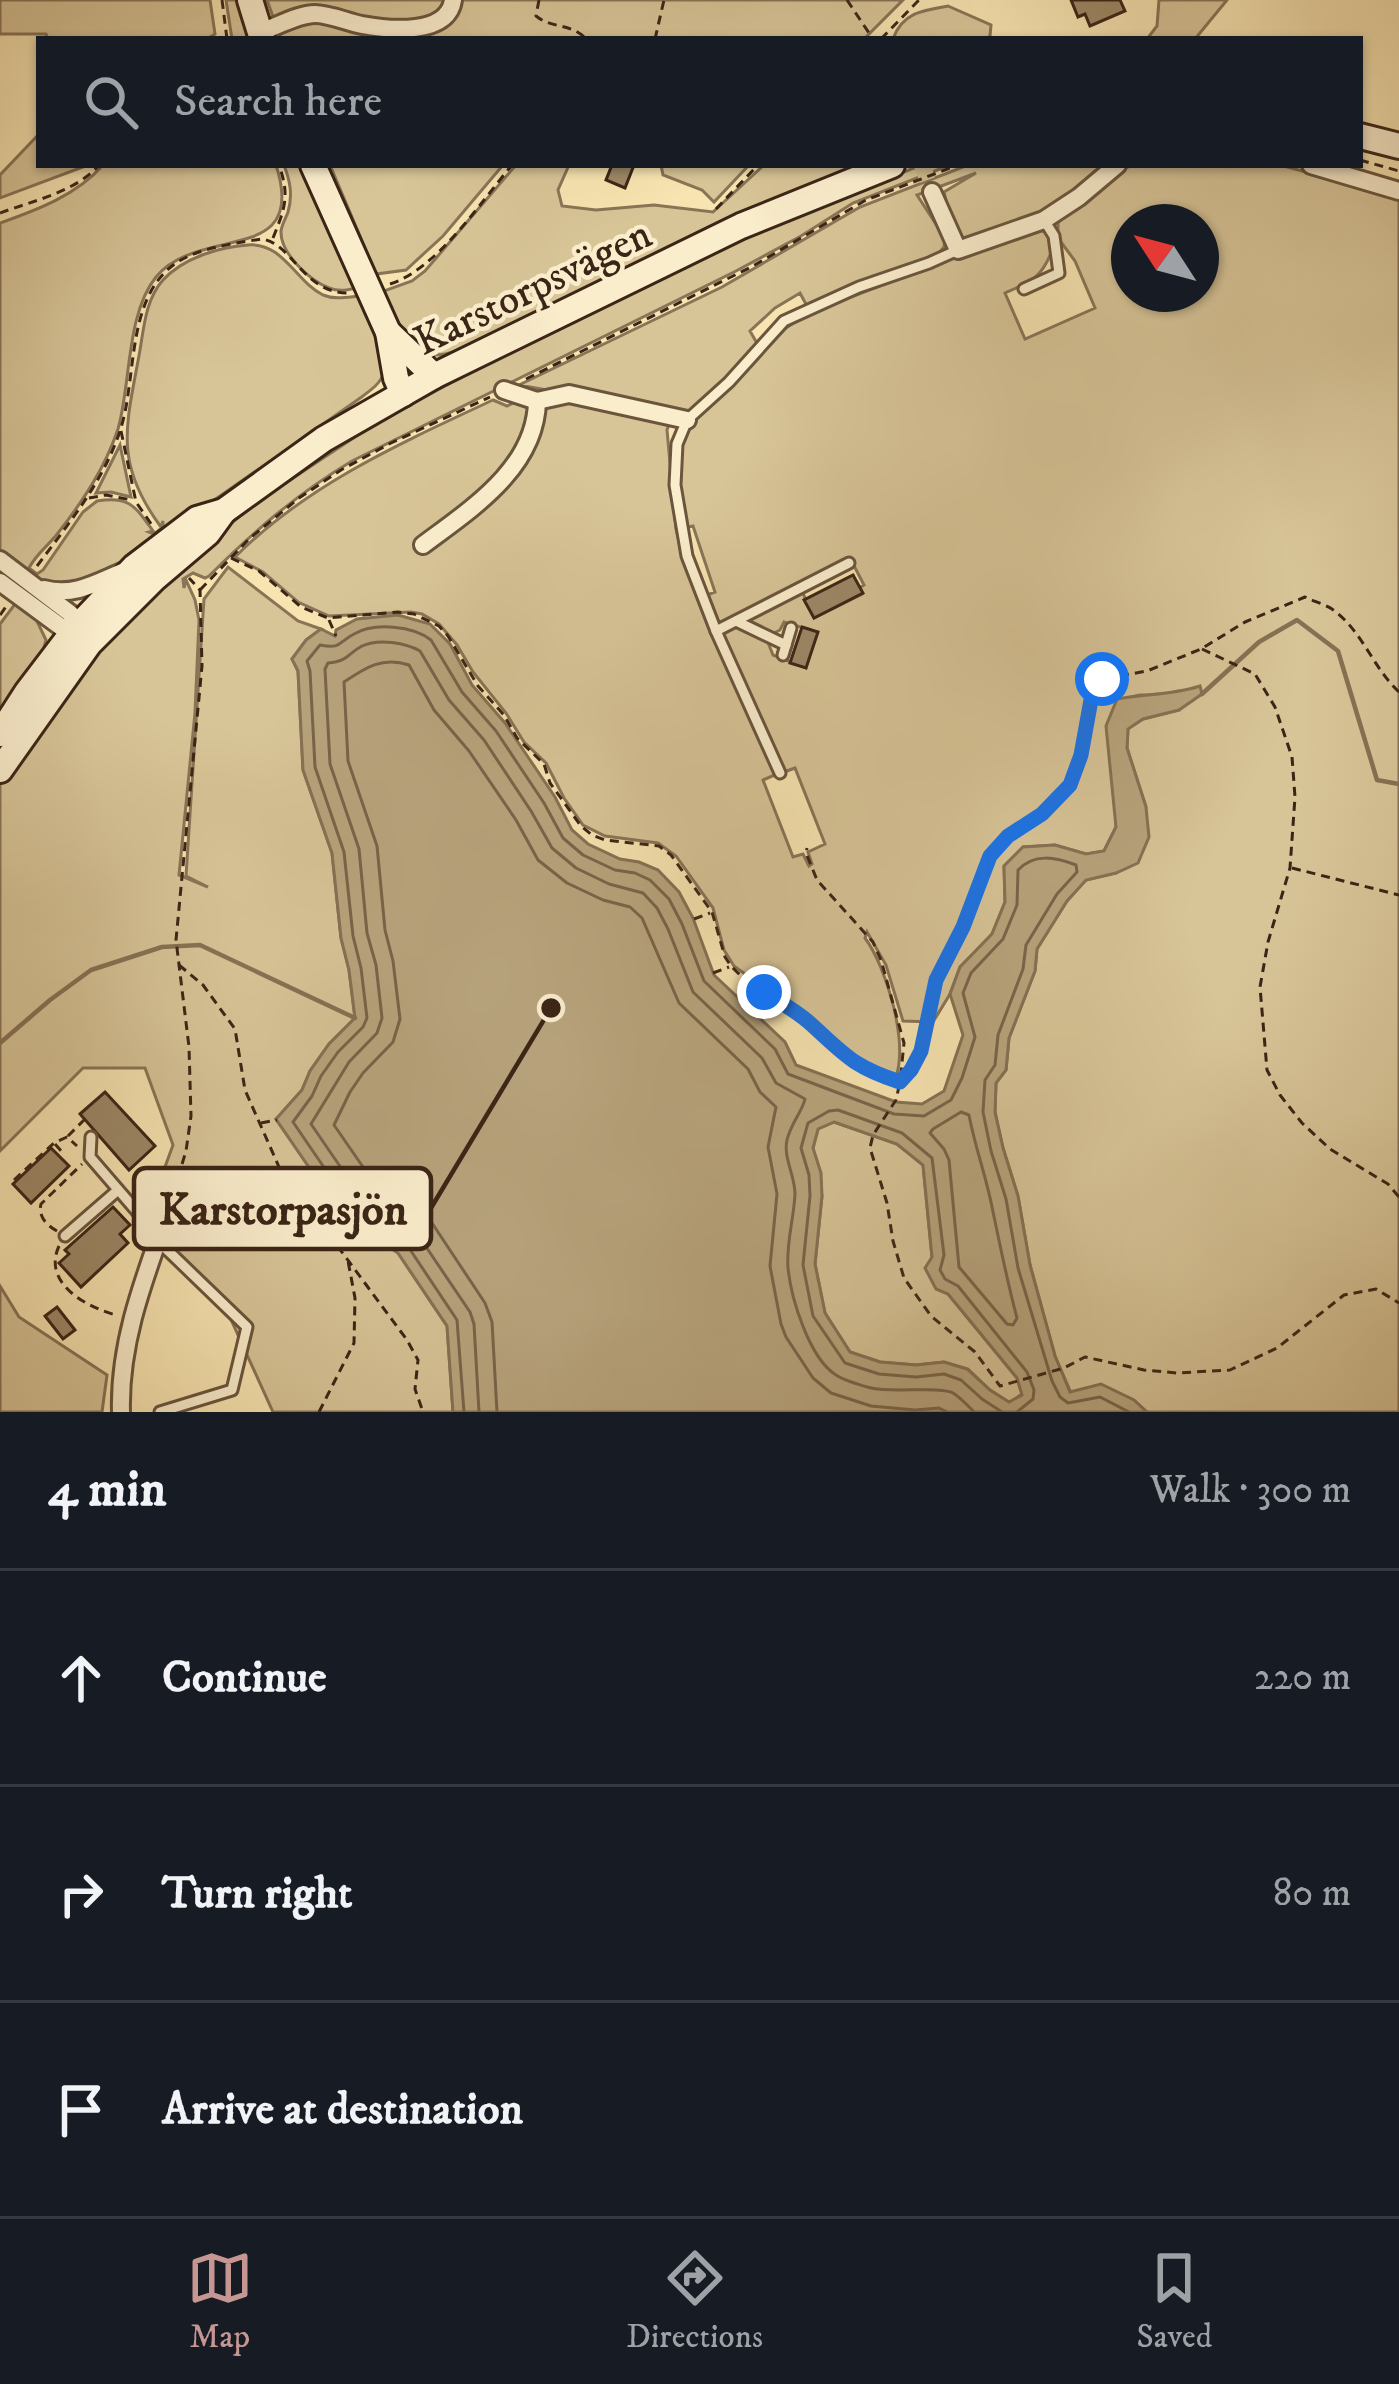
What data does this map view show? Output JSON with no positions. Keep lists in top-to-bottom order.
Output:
{
  "streets": {
    "main road": ["Karstorpsvägen"]
  },
  "places": ["Karstorpasjön"],
  "north": "top left",
  "page": {
    "search": "Search here",
    "heading": ["4 min", "Walk · 300 m"],
    "list": [
      ["Continue", "220 m"],
      ["Turn right", "80 m"],
      "Arrive at destination"
    ],
    "nav": ["Map", "Directions", "Saved"]
  }
}
